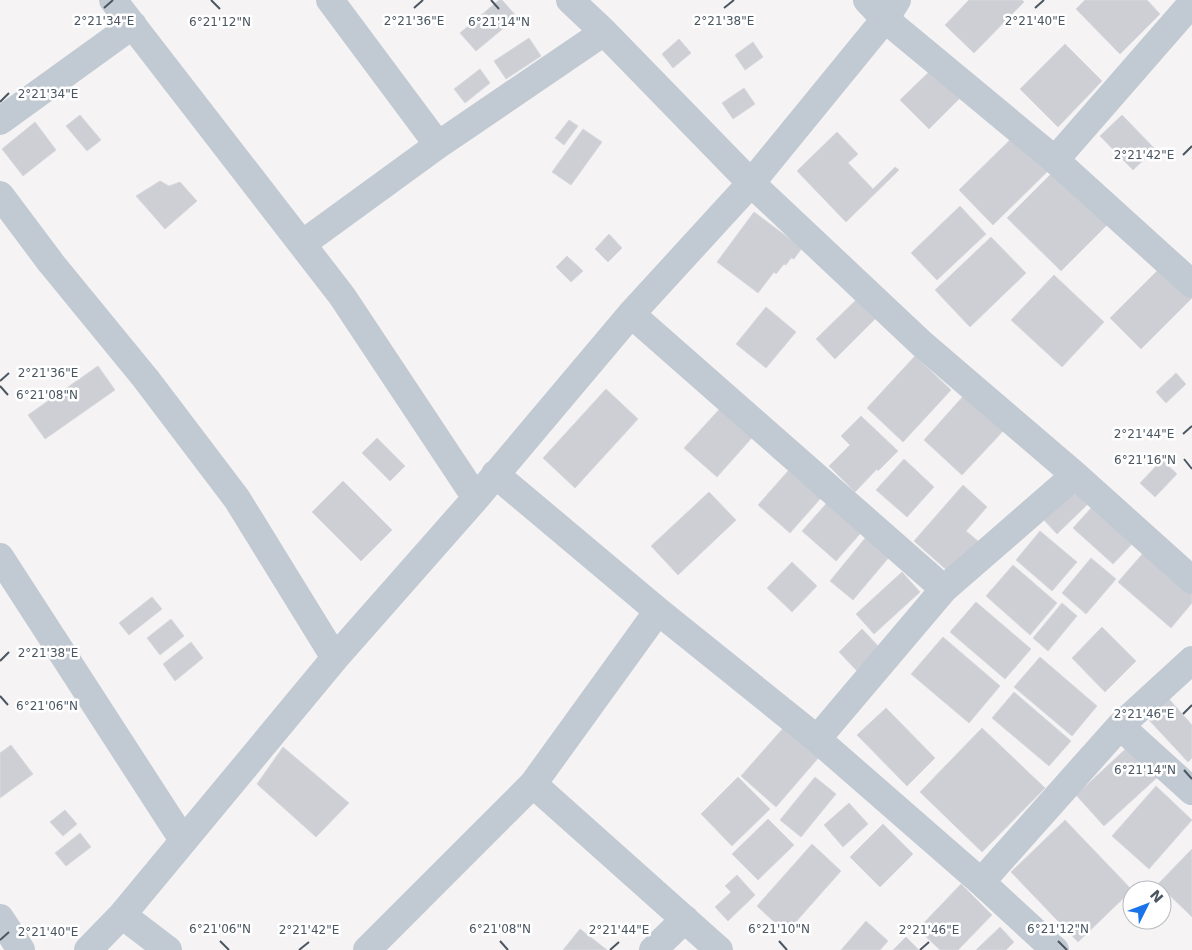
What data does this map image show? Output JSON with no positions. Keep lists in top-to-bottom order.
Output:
{
  "north": "top right",
  "coordinates": [
    "2°21'40\"E",
    "2°21'34\"E",
    "2°21'36\"E",
    "2°21'38\"E",
    "6°21'12\"N",
    "6°21'14\"N",
    "2°21'42\"E",
    "6°21'08\"N",
    "2°21'44\"E",
    "6°21'16\"N",
    "6°21'06\"N",
    "2°21'46\"E",
    "6°21'10\"N"
  ]
}
